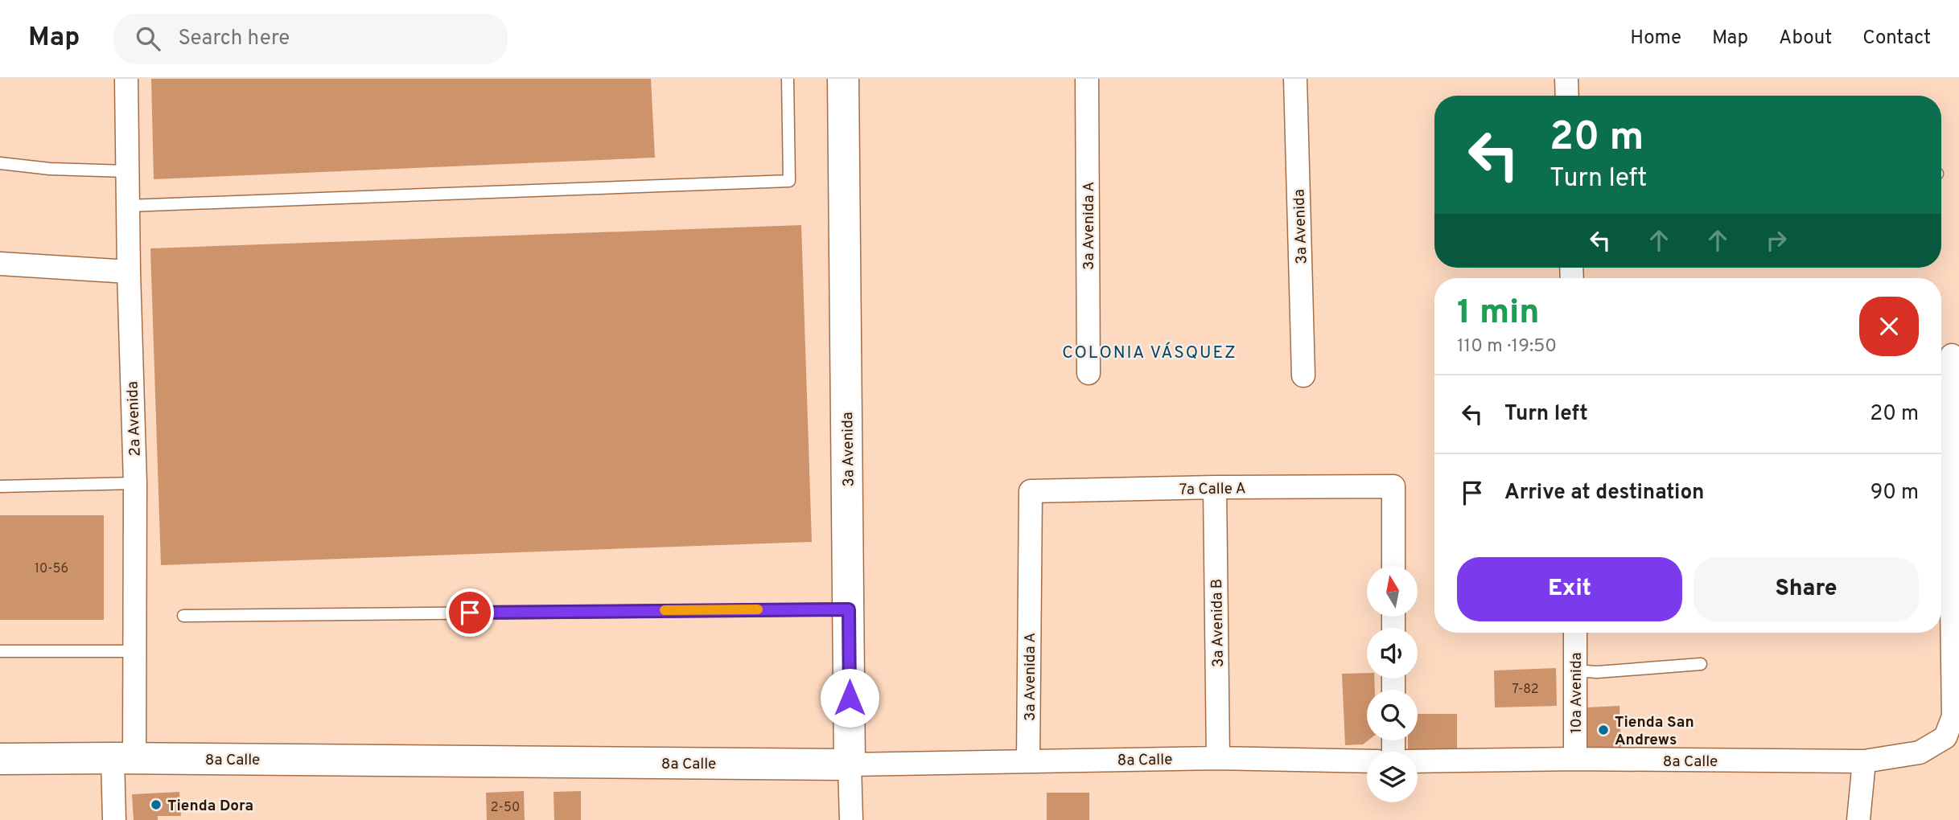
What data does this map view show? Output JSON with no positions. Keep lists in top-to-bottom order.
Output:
{
  "streets": {
    "street": [
      "3a Avenida A",
      "3a Avenida",
      "2a Avenida",
      "7a Calle A",
      "3a Avenida B",
      "10a Avenida",
      "8a Calle"
    ]
  },
  "crossings": [
    ["3a Avenida A", "7a Calle A"],
    ["3a Avenida A", "8a Calle"],
    ["3a Avenida", "8a Calle"],
    ["2a Avenida", "8a Calle"],
    ["7a Calle A", "3a Avenida B"],
    ["3a Avenida B", "8a Calle"],
    ["10a Avenida", "8a Calle"]
  ],
  "districts": ["COLONIA VÁSQUEZ"],
  "places": ["Tienda San Andrews", "Tienda Dora"],
  "house_numbers": ["10-56", "7-82", "2-50"],
  "north": "top",
  "page": {
    "header": "Map",
    "search": "Search here",
    "nav": [
      "Home",
      "Map",
      "About",
      "Contact"
    ],
    "turn": ["20 m", "Turn left"],
    "heading": ["1 min", "110 m · 19:50"],
    "list": [
      {
        "name": "Turn left",
        "value": "20 m"
      },
      {
        "name": "Arrive at destination",
        "value": "90 m"
      }
    ],
    "buttons": ["Exit", "Share"]
  }
}
